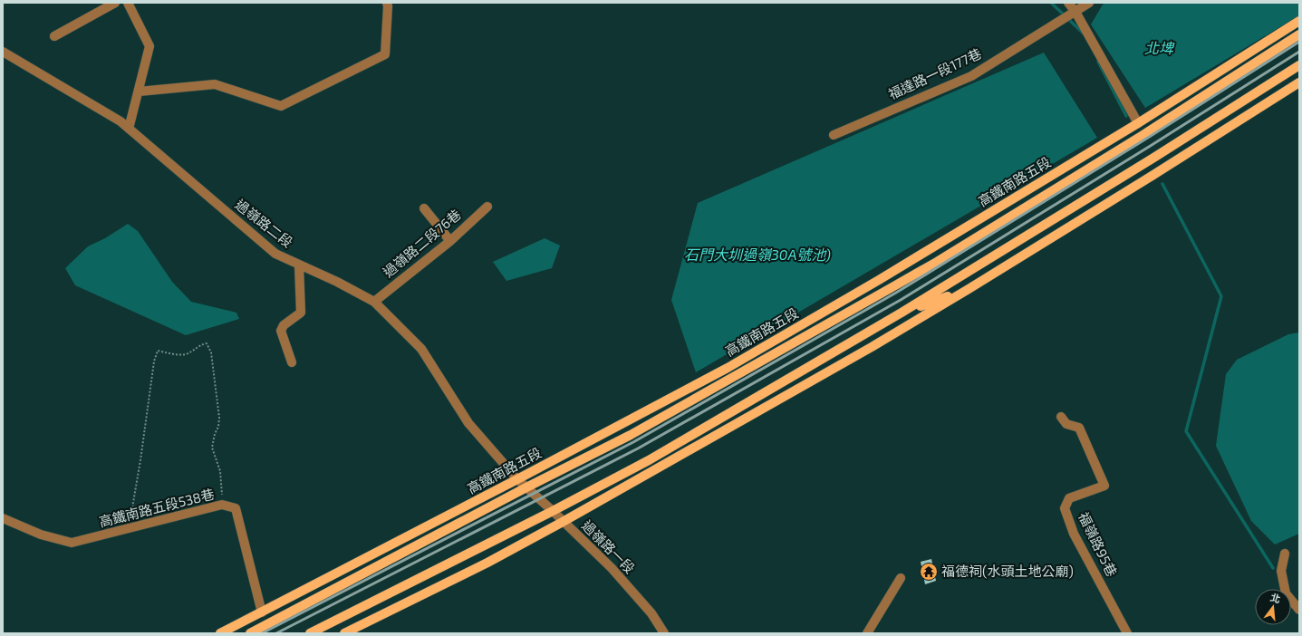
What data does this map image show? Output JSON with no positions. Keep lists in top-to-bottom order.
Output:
{
  "streets": {
    "main road": ["高鐵南路五段"],
    "street": [
      "福達路一段177巷",
      "過嶺路二段",
      "過嶺路二段76巷",
      "高鐵南路五段538巷",
      "福嶺路95巷",
      "過嶺路一段"
    ]
  },
  "crossings": [
    ["高鐵南路五段", "過嶺路二段"],
    ["高鐵南路五段", "高鐵南路五段538巷"],
    ["高鐵南路五段", "過嶺路一段"],
    ["過嶺路二段", "過嶺路二段76巷"],
    ["過嶺路二段", "過嶺路一段"]
  ],
  "water": ["北埤", "石門大圳過嶺30A號池)"],
  "places": {
    "temple": ["福德祠(水頭土地公廟)"]
  },
  "north": "top"
}
